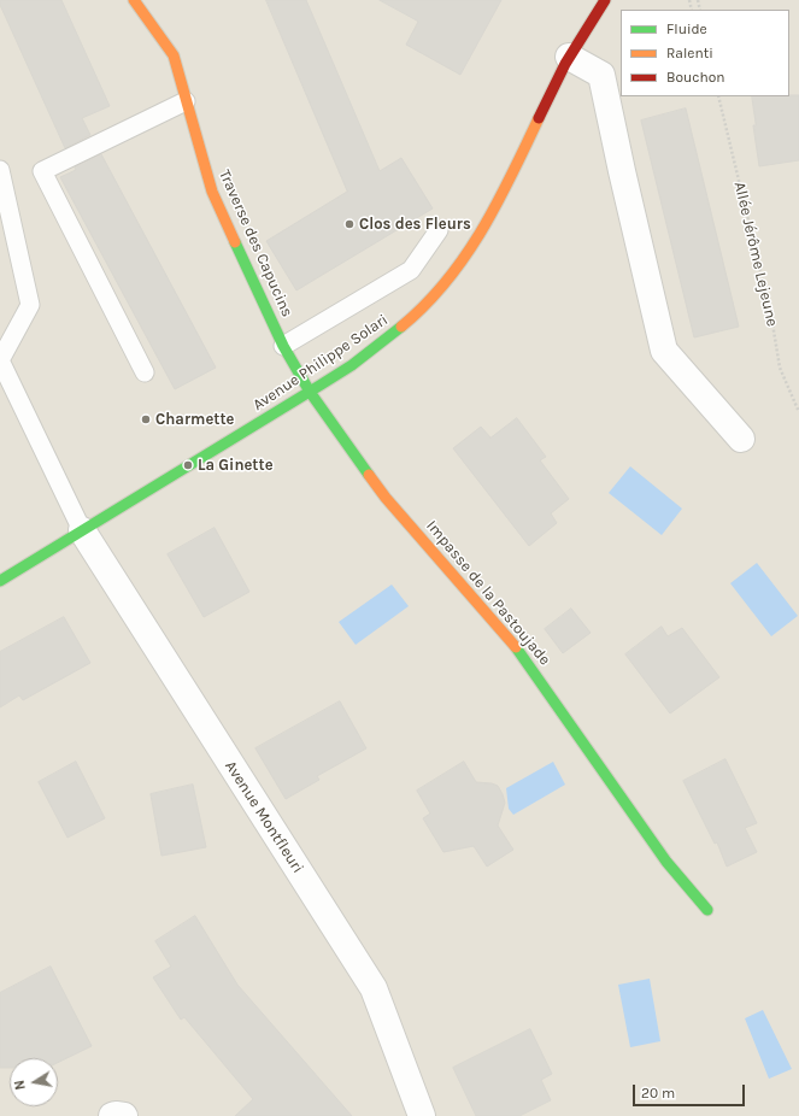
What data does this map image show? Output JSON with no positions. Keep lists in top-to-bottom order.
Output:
{
  "streets": {
    "street": [
      "Traverse des Capucins",
      "Avenue Philippe Solari",
      "Impasse de la Pastoujade",
      "Avenue Montfleuri"
    ],
    "path": ["Allée Jérôme Lejeune"]
  },
  "crossings": [
    ["Traverse des Capucins", "Avenue Philippe Solari"],
    ["Traverse des Capucins", "Impasse de la Pastoujade"],
    ["Avenue Philippe Solari", "Impasse de la Pastoujade"],
    ["Avenue Philippe Solari", "Avenue Montfleuri"]
  ],
  "places": ["Clos des Fleurs", "Charmette", "La Ginette"],
  "legend": ["Fluide", "Ralenti", "Bouchon"],
  "scale_bar": "20 m",
  "north": "left"
}
